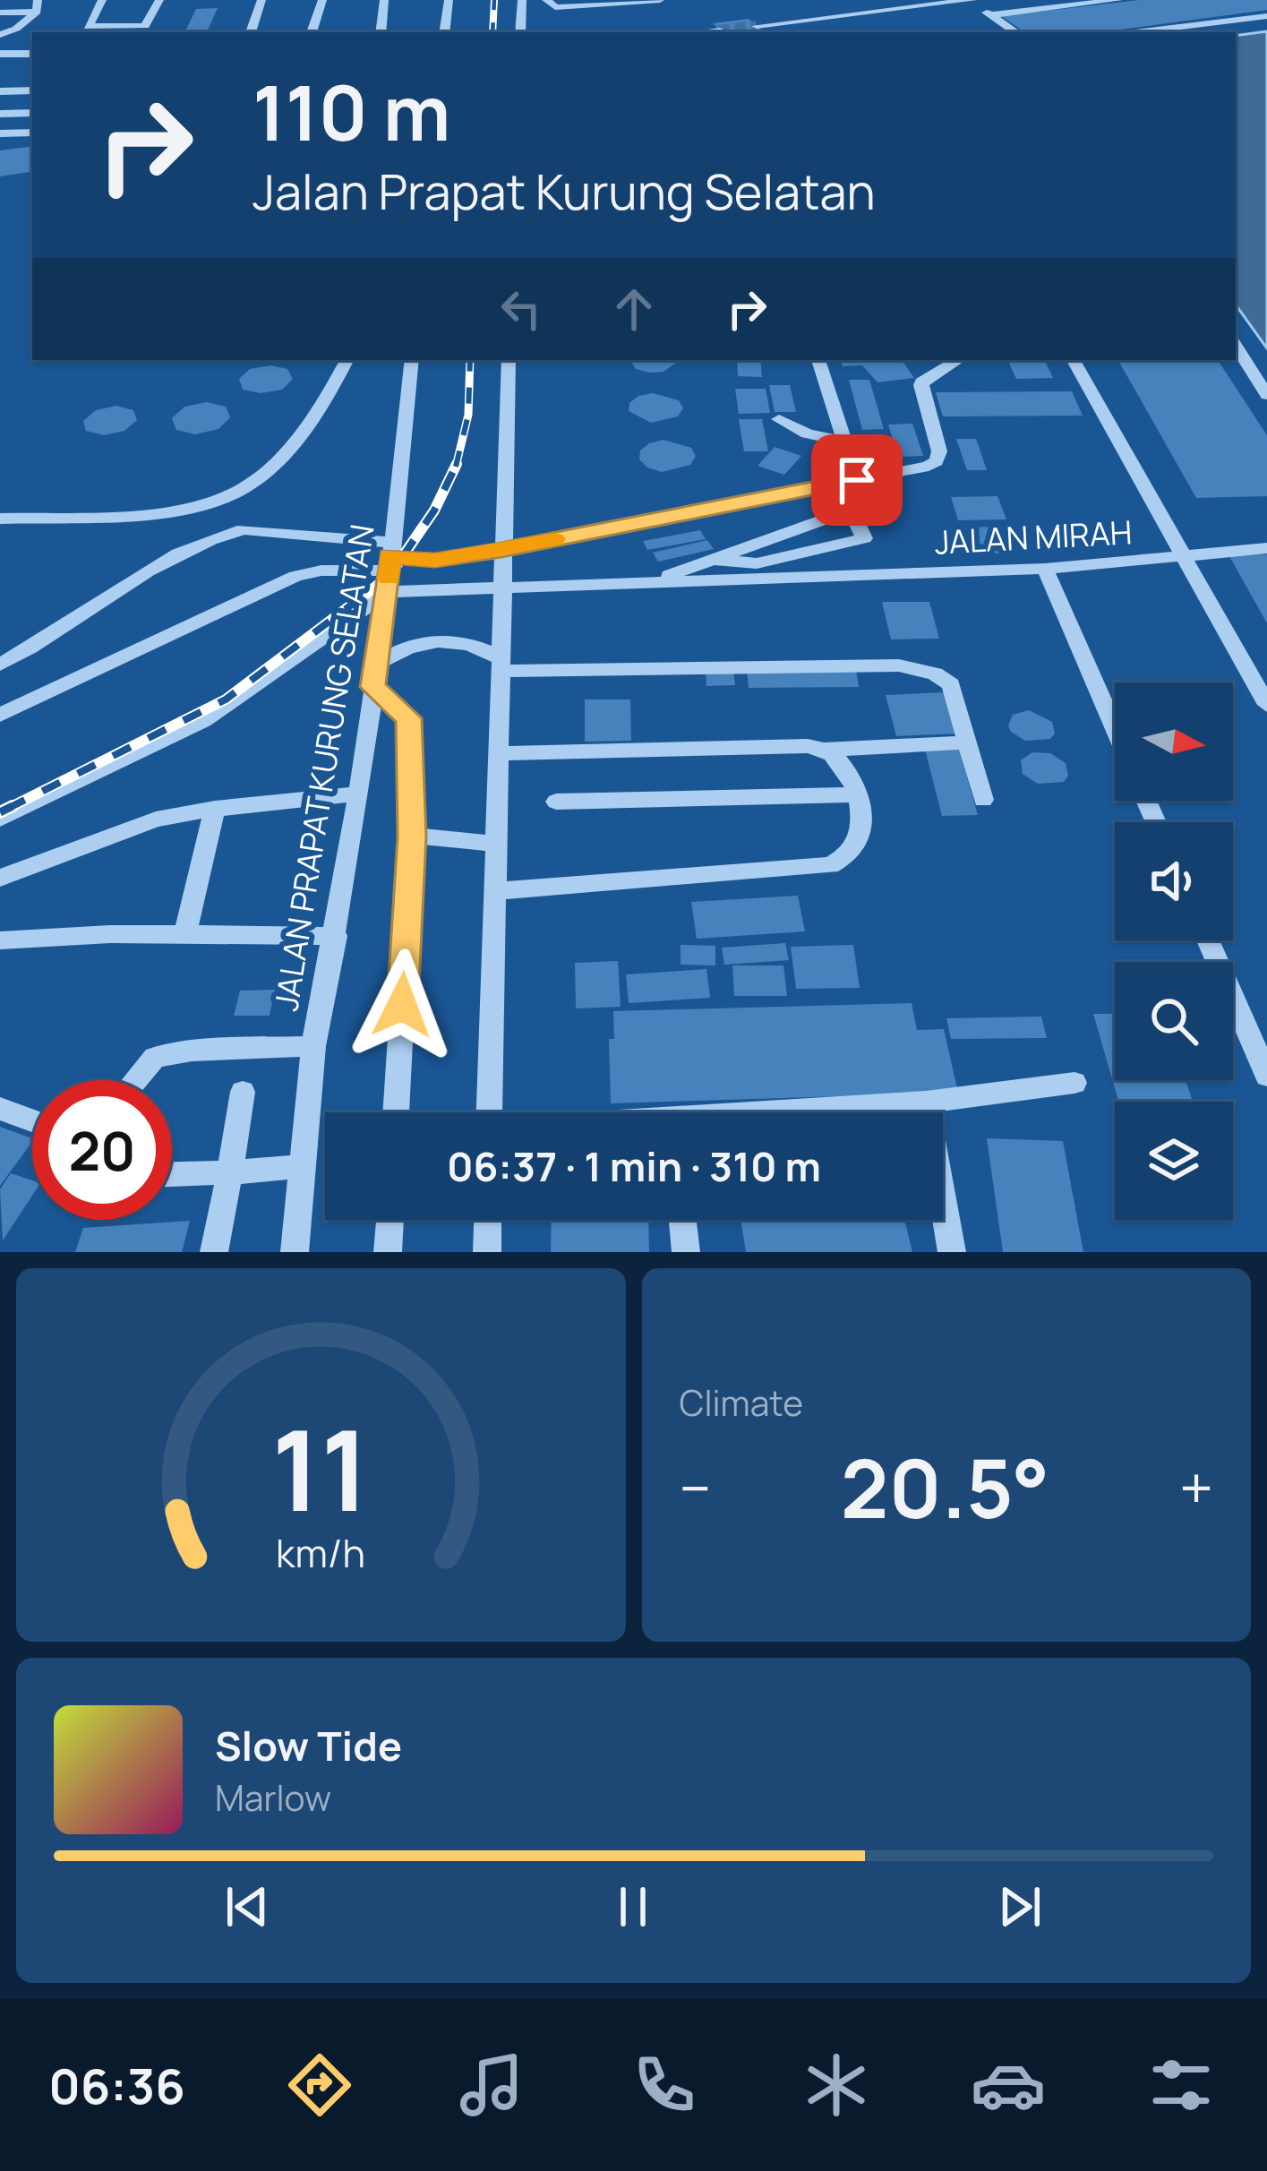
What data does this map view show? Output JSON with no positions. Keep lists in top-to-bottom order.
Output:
{
  "streets": {
    "street": ["JALAN MIRAH", "JALAN PRAPAT KURUNG SELATAN"]
  },
  "crossings": [
    ["JALAN MIRAH", "JALAN PRAPAT KURUNG SELATAN"]
  ],
  "north": "right",
  "page": {
    "turn": ["110 m", "Jalan Prapat Kurung Selatan"],
    "limit": "20",
    "trip": "06:37 · 1 min · 310 m",
    "tile": "Climate",
    "heat": ["−", "20.5°", "+"],
    "song": ["Slow Tide", "Marlow"],
    "tabs": "06:36",
    "gauge": ["11", "km/h"]
  }
}
